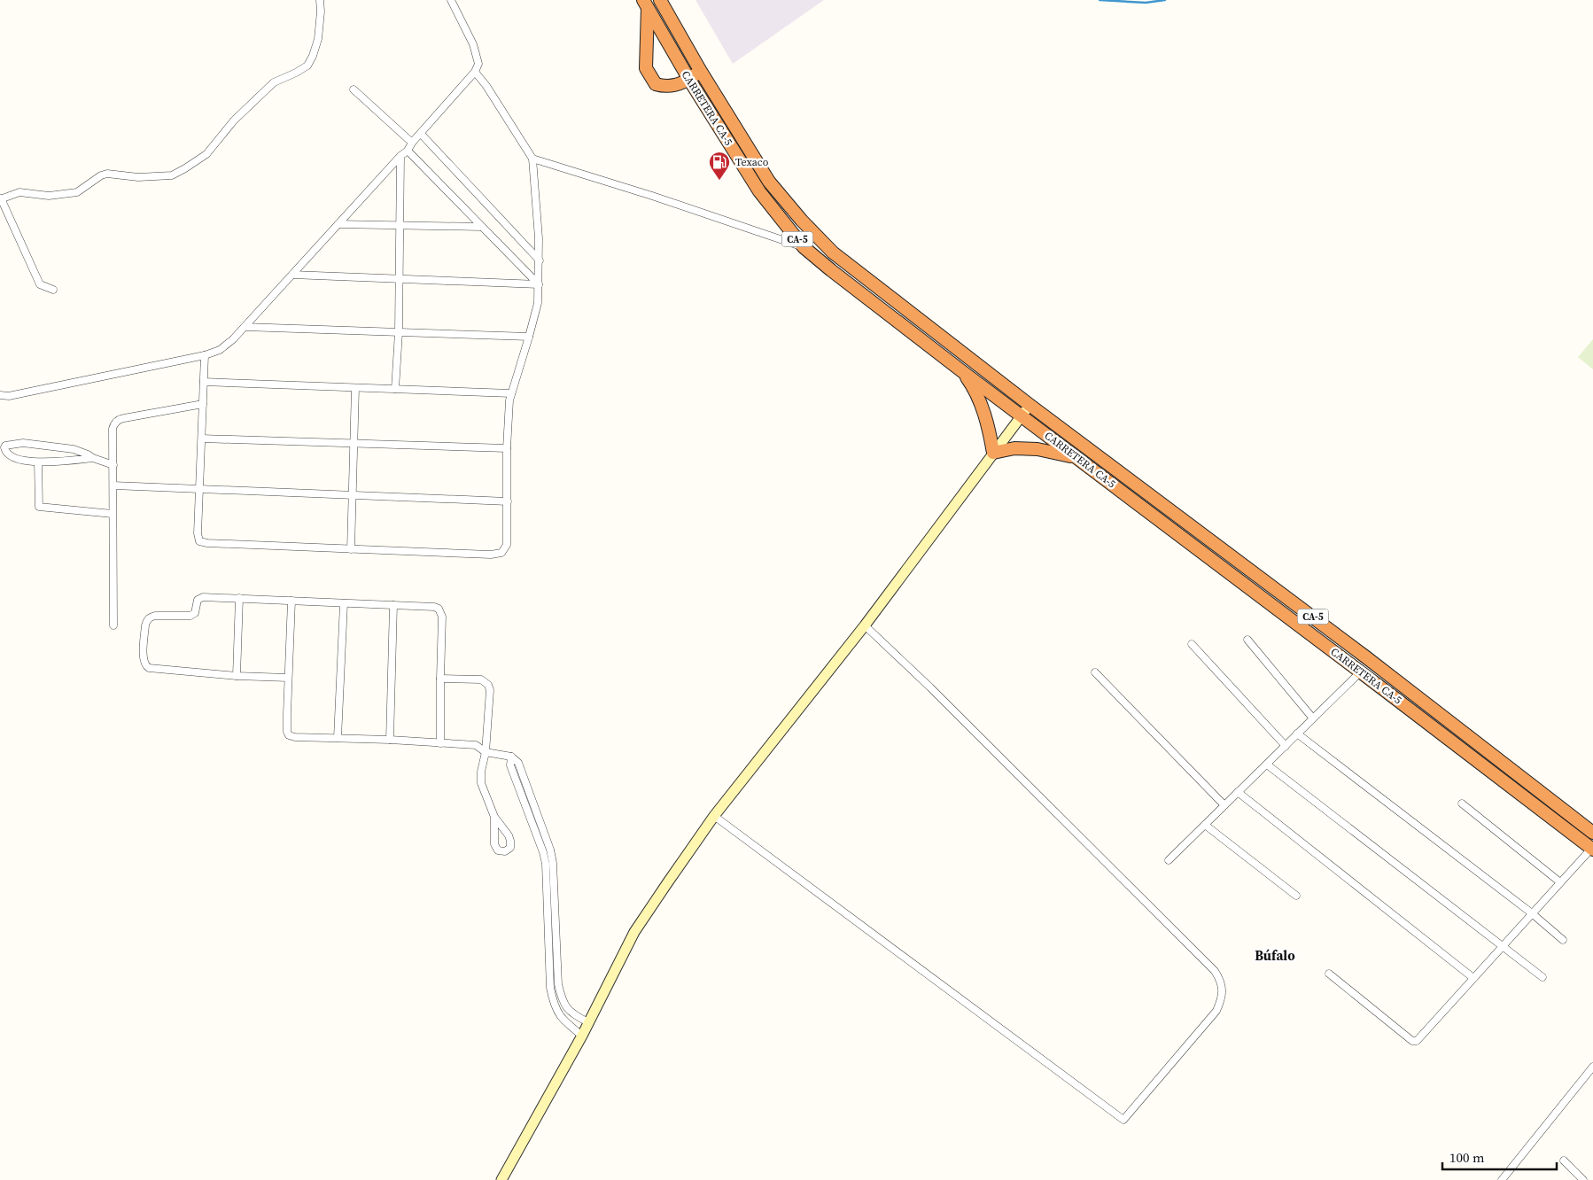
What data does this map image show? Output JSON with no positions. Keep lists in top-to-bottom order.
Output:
{
  "streets": {
    "highway": ["CARRETERA CA-5", "CA-5"]
  },
  "districts": ["Búfalo"],
  "places": {
    "fuel station": ["Texaco"]
  },
  "scale_bar": "100 m"
}
